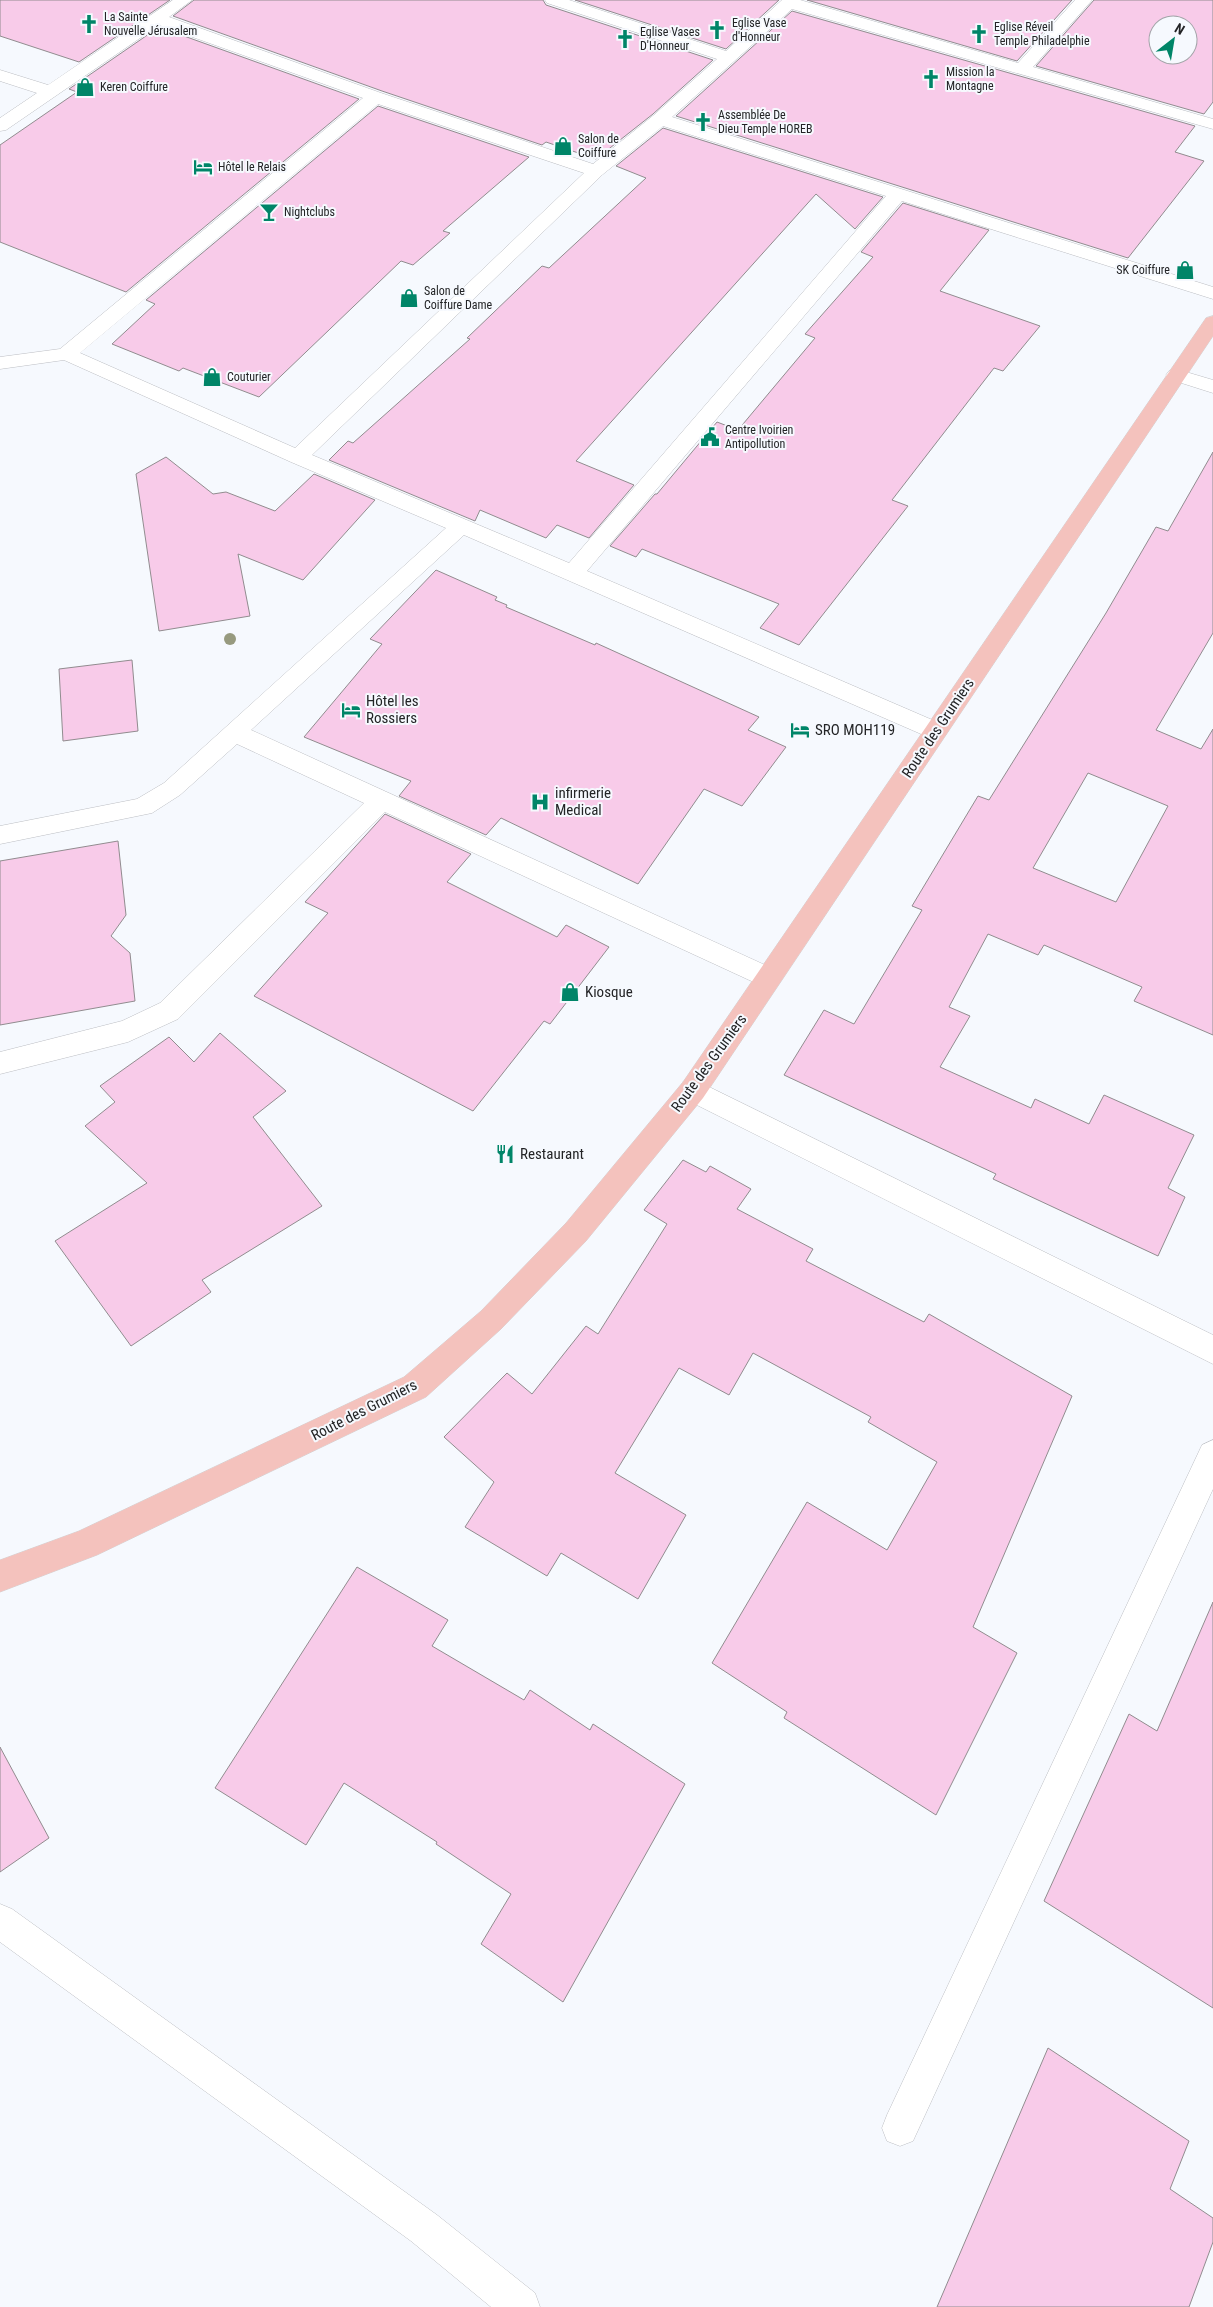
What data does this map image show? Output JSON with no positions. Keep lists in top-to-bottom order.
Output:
{
  "streets": {
    "main road": ["Route des Grumiers"]
  },
  "places": {
    "church": [
      "La Sainte Nouvelle Jérusalem",
      "Eglise Vase d'Honneur",
      "Eglise Réveil Temple Philadelphie",
      "Eglise Vases D'Honneur",
      "Mission la Montagne",
      "Assemblée De Dieu Temple HOREB"
    ],
    "shop": [
      "Keren Coiffure",
      "Salon de Coiffure",
      "SK Coiffure",
      "Salon de Coiffure Dame",
      "Couturier",
      "Kiosque"
    ],
    "hotel": ["Hôtel le Relais", "Hôtel les Rossiers", "SRO MOH119"],
    "bar": ["Nightclubs"],
    "public building": ["Centre Ivoirien Antipollution"],
    "hospital": ["infirmerie Medical"],
    "restaurant": ["Restaurant"]
  },
  "north": "top right"
}
